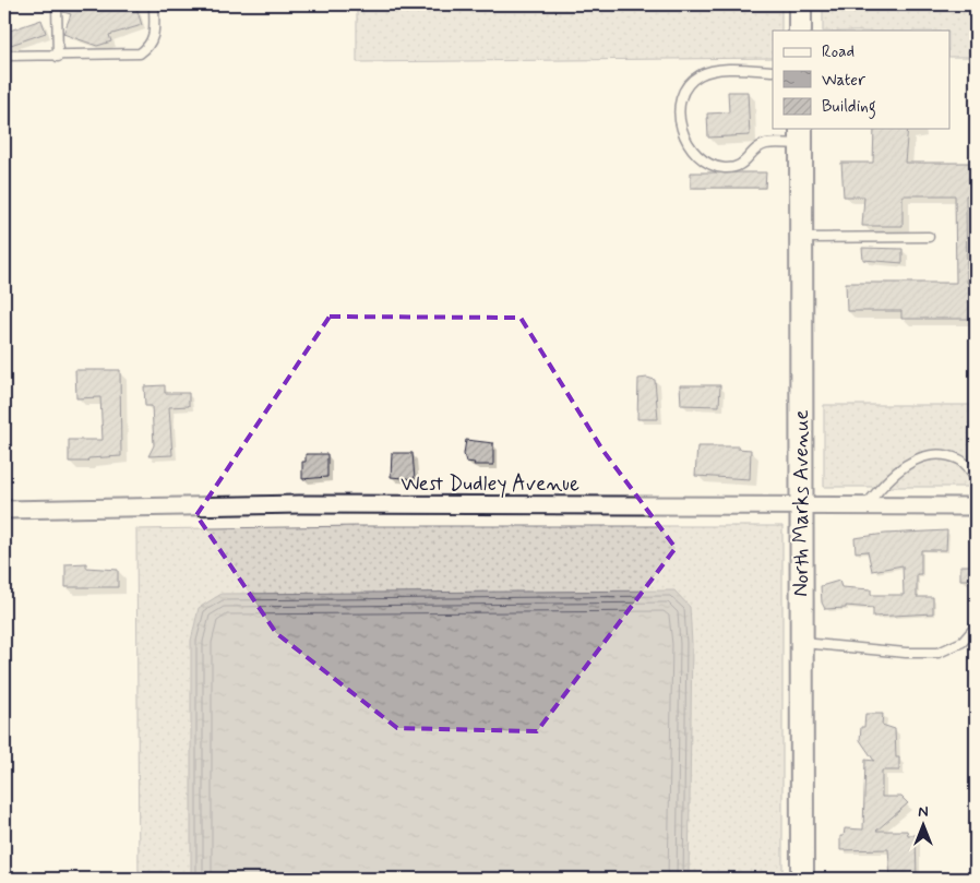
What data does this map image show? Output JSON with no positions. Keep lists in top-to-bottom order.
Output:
{
  "streets": {
    "main road": ["North Marks Avenue"],
    "street": ["West Dudley Avenue"]
  },
  "crossings": [
    ["West Dudley Avenue", "North Marks Avenue"]
  ],
  "legend": ["Road", "Water", "Building"],
  "north": "top"
}
